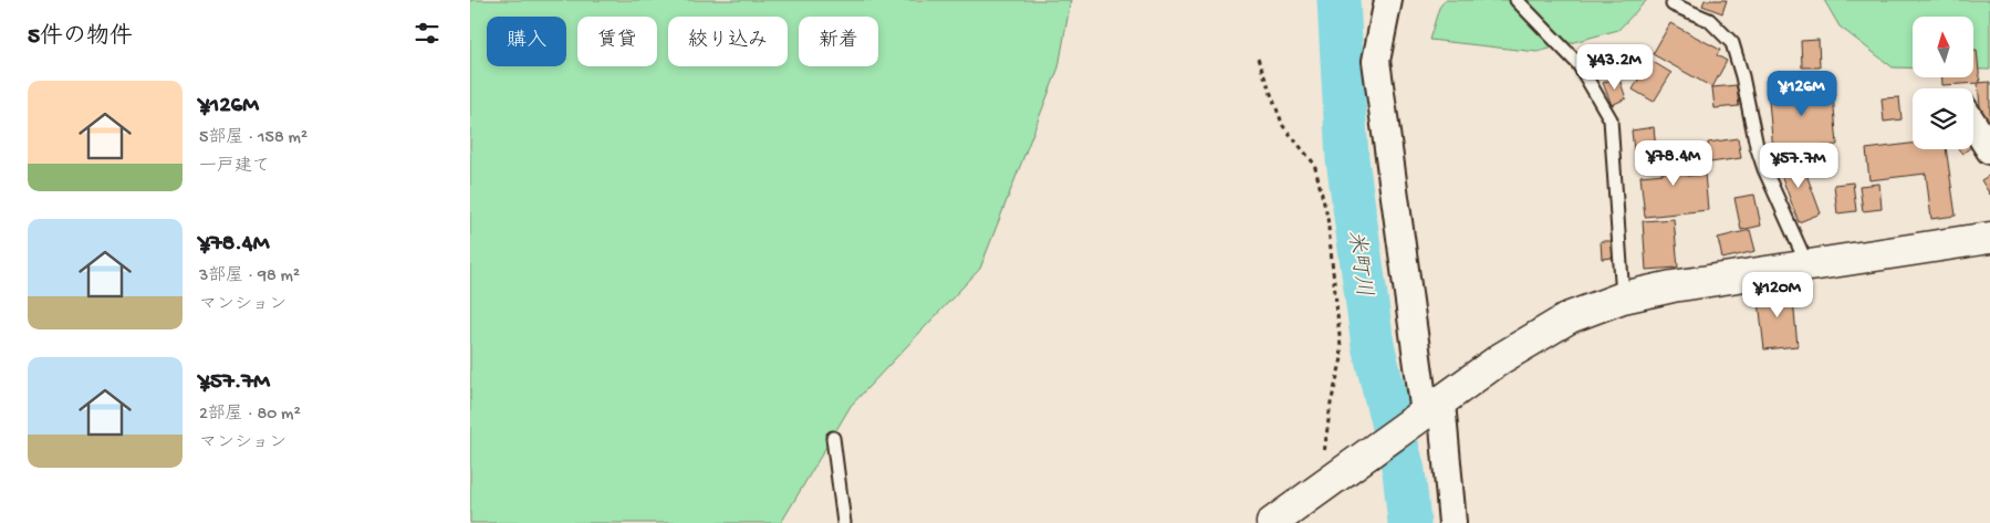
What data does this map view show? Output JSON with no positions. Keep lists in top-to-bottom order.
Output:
{
  "water": ["米町川"],
  "north": "top",
  "page": {
    "heading": "5件の物件",
    "chip": [
      "購入",
      "賃貸",
      "絞り込み",
      "新着"
    ],
    "price": [
      "¥43.2M",
      "¥126M",
      "¥78.4M",
      "¥57.7M",
      "¥120M"
    ],
    "list": [
      {
        "name": "¥126M",
        "note": "5部屋 · 158 m² · 一戸建て"
      },
      {
        "name": "¥78.4M",
        "note": "3部屋 · 98 m² · マンション"
      },
      {
        "name": "¥57.7M",
        "note": "2部屋 · 80 m² · マンション"
      }
    ]
  }
}
